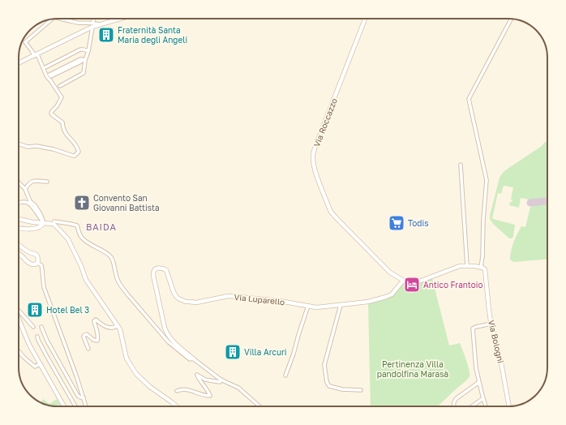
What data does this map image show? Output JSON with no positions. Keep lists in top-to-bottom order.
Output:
{
  "streets": {
    "street": ["Via Roccazzo", "Via Luparello", "Via Bologni"]
  },
  "crossings": [
    ["Via Roccazzo", "Via Luparello"]
  ],
  "districts": ["BAIDA"],
  "parks": ["Pertinenza Villa pandolfina Marasà"],
  "places": {
    "building": ["Fraternità Santa Maria degli Angeli", "Hotel Bel 3", "Villa Arcuri"],
    "church": ["Convento San Giovanni Battista"],
    "supermarket": ["Todis"],
    "hotel": ["Antico Frantoio"]
  }
}
